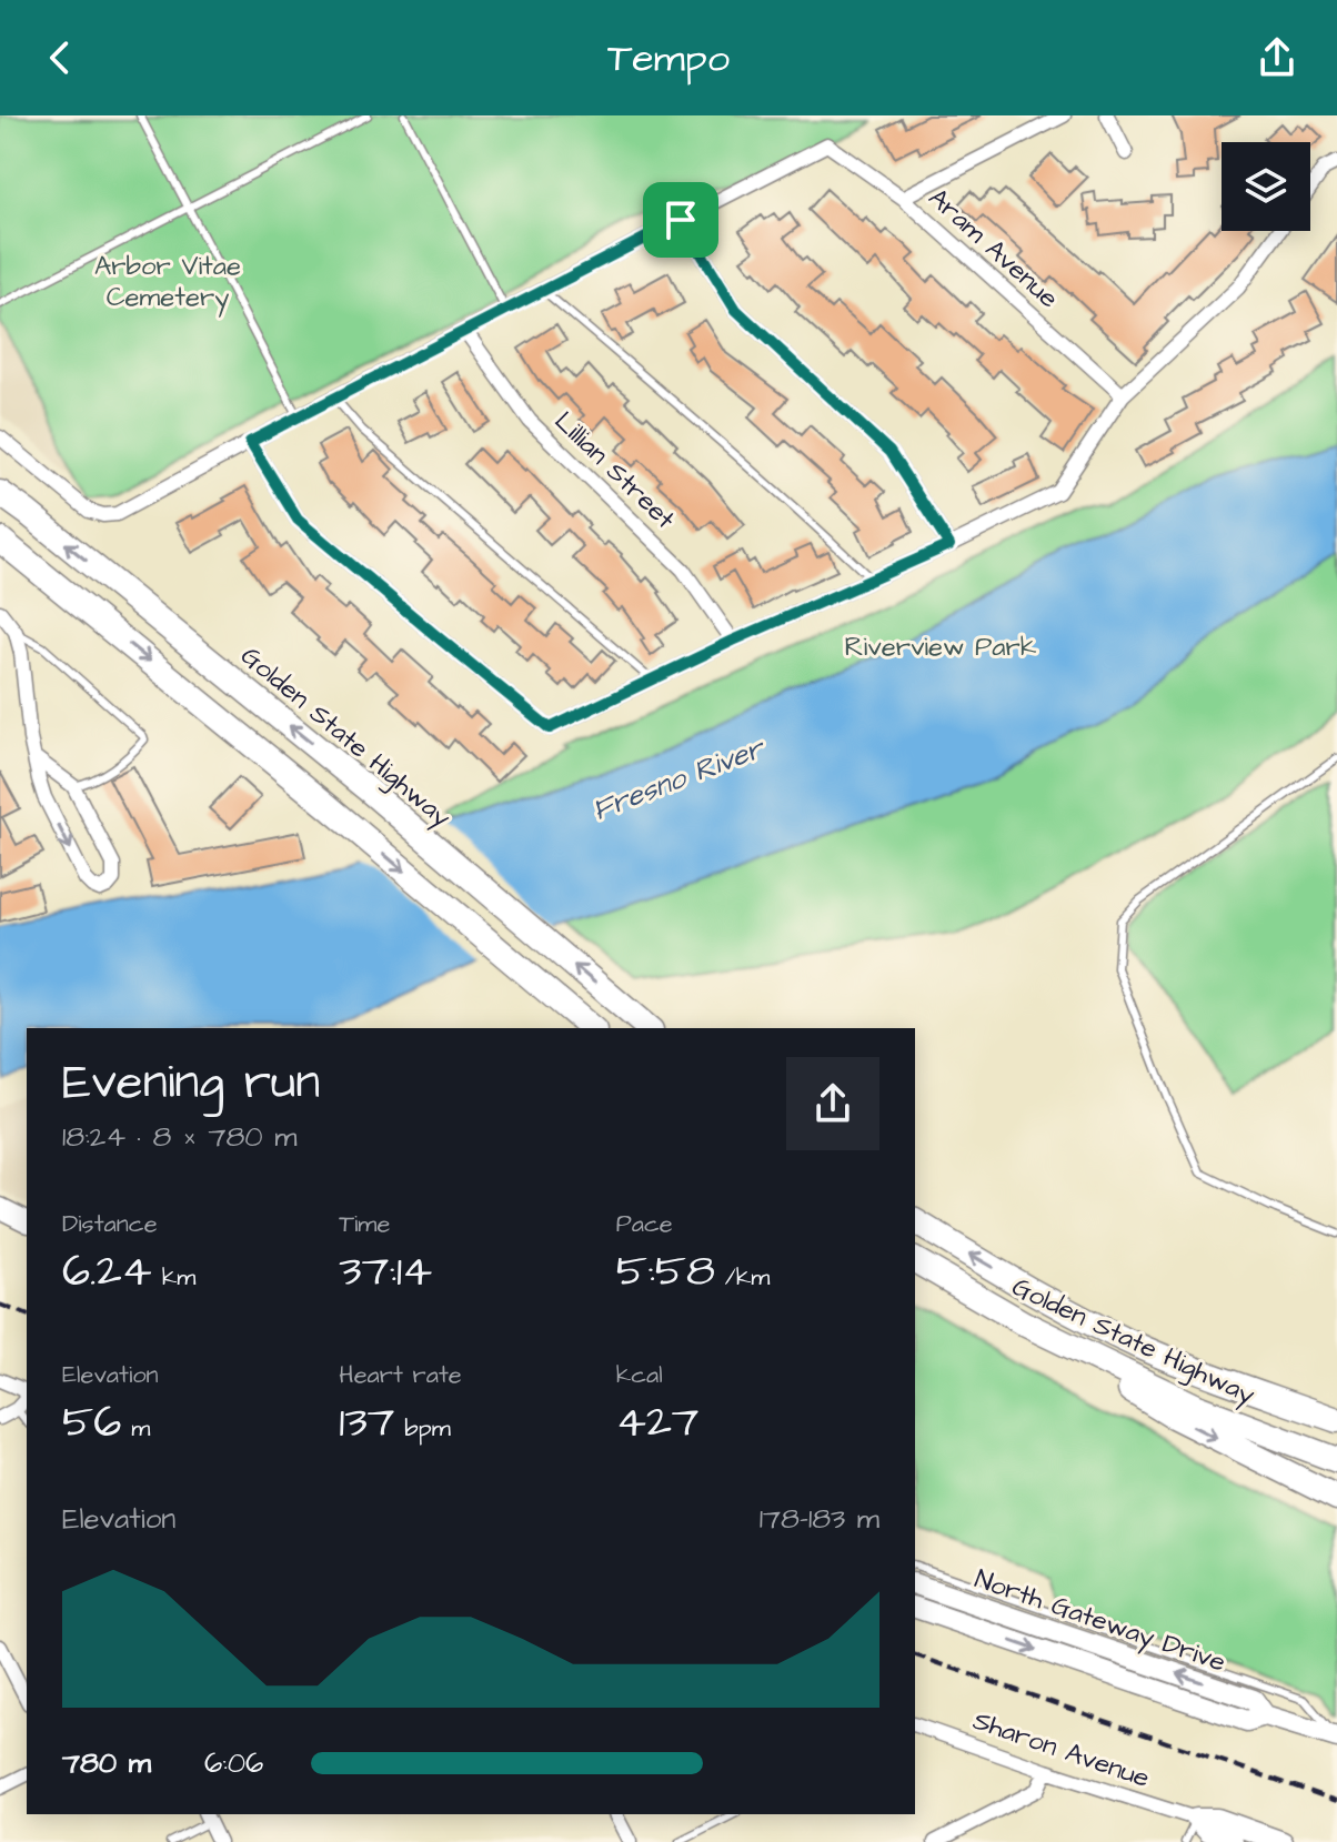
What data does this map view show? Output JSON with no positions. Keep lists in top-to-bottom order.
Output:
{
  "streets": {
    "highway": ["Golden State Highway"],
    "main road": ["North Gateway Drive"],
    "street": ["Aram Avenue", "Lillian Street", "Sharon Avenue"]
  },
  "water": ["Fresno River"],
  "parks": ["Arbor Vitae Cemetery", "Riverview Park"],
  "page": {
    "header": "Tempo",
    "heading": ["Evening run", "18:24 · 8 × 780 m"],
    "stats": [
      ["Distance", "6.24 km"],
      ["Time", "37:14"],
      ["Pace", "5:58 /km"],
      ["Elevation", "56 m"],
      ["Heart rate", "137 bpm"],
      ["kcal", "427"]
    ],
    "chart": ["Elevation", "178–183 m"],
    "list": [
      {
        "name": "780 m",
        "note": "6:06"
      }
    ]
  }
}
